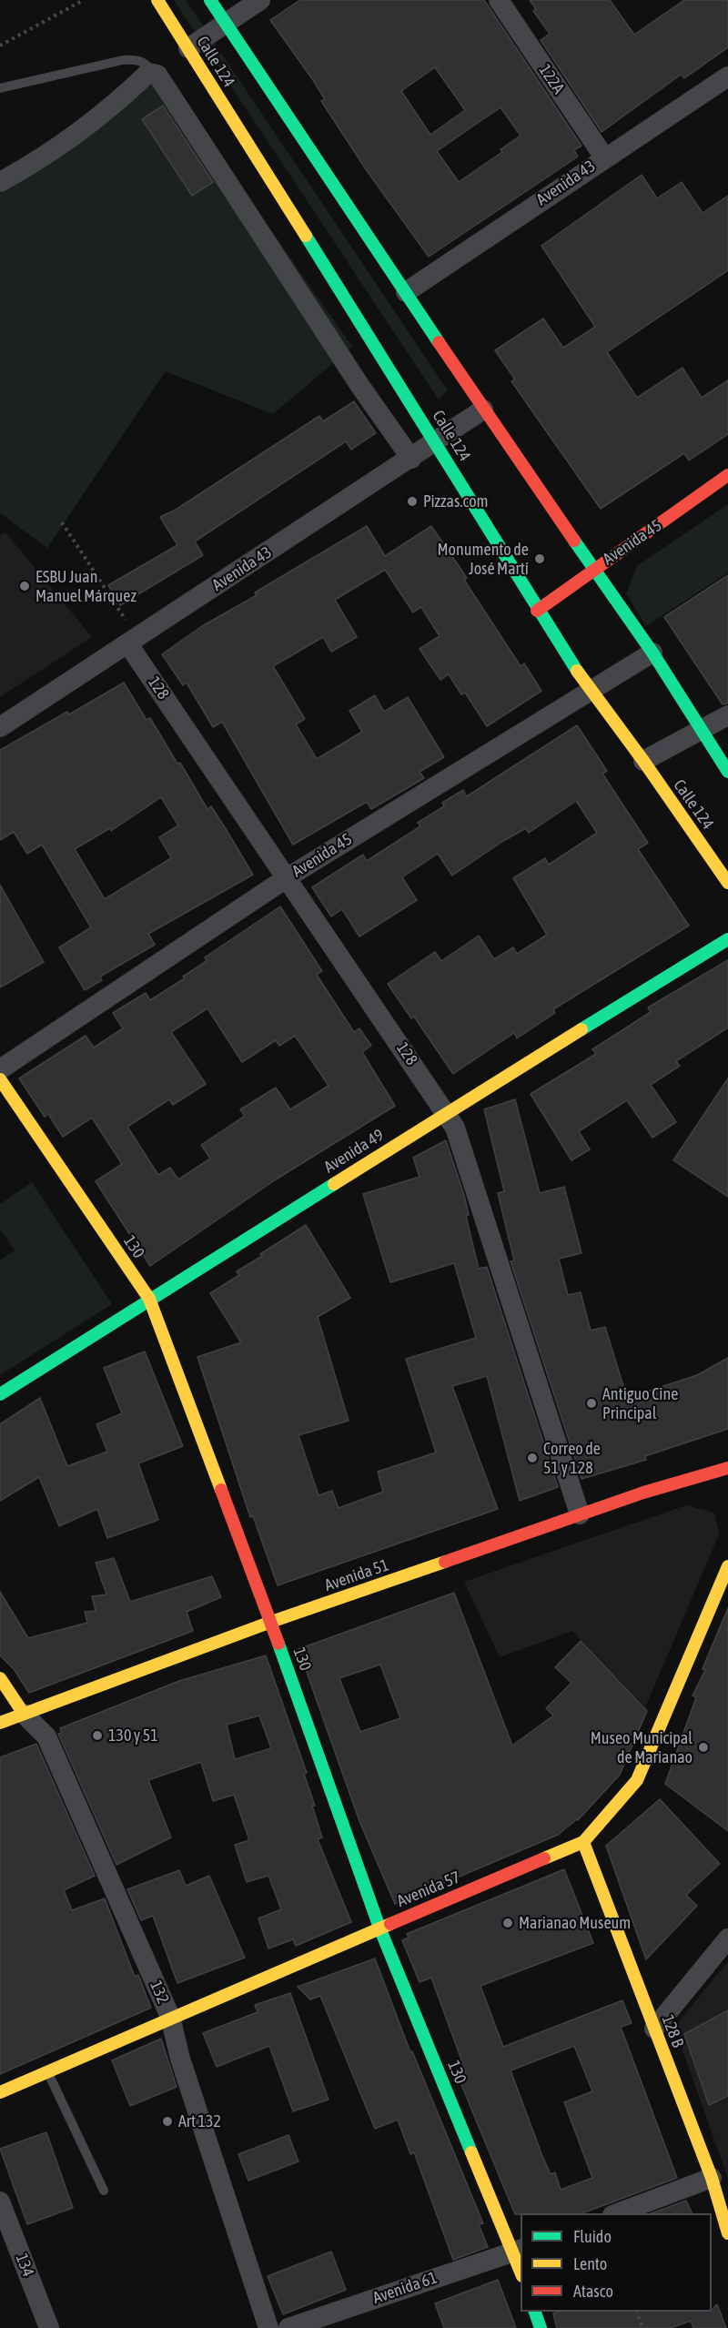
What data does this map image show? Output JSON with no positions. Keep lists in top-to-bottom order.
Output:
{
  "streets": {
    "street": [
      "Calle 124",
      "122A",
      "Avenida 43",
      "Avenida 45",
      "128",
      "Avenida 49",
      "130",
      "Avenida 51",
      "Avenida 57",
      "132",
      "128 B",
      "134",
      "Avenida 61"
    ]
  },
  "crossings": [
    ["Calle 124", "Avenida 43"],
    ["Calle 124", "Avenida 45"],
    ["122A", "Avenida 43"],
    ["Avenida 43", "128"],
    ["Avenida 45", "128"],
    ["128", "Avenida 49"],
    ["128", "Avenida 51"],
    ["Avenida 49", "130"],
    ["130", "Avenida 51"],
    ["130", "Avenida 57"],
    ["130", "Avenida 61"],
    ["Avenida 51", "132"],
    ["Avenida 57", "132"],
    ["Avenida 57", "128 B"]
  ],
  "places": [
    "Pizzas.com",
    "Monumento de José Martí",
    "ESBU Juan Manuel Márquez",
    "Antiguo Cine Principal",
    "Correo de 51 y 128",
    "130 y 51",
    "Museo Municipal de Marianao",
    "Marianao Museum",
    "Art 132"
  ],
  "legend": ["Fluido", "Lento", "Atasco"]
}
